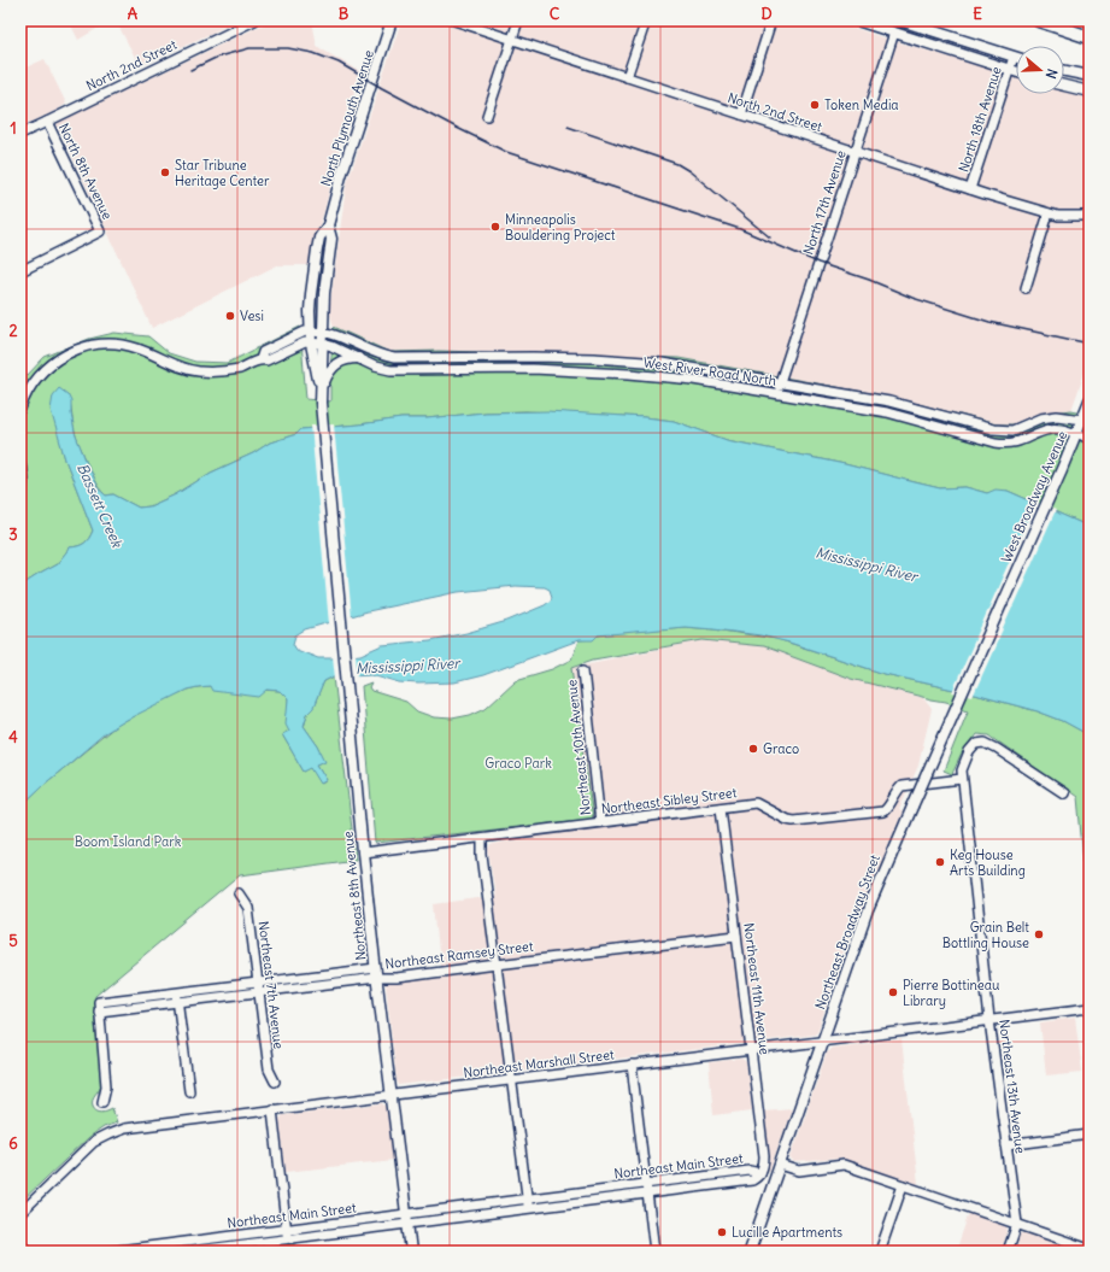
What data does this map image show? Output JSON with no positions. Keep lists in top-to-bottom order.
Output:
{
  "streets": {
    "main road": [
      "North Plymouth Avenue",
      "North 17th Avenue",
      "West Broadway Avenue",
      "Northeast 8th Avenue",
      "Northeast Broadway Street"
    ],
    "street": [
      "North 2nd Street",
      "North 18th Avenue",
      "North 8th Avenue",
      "West River Road North",
      "Northeast 10th Avenue",
      "Northeast Sibley Street",
      "Northeast Ramsey Street",
      "Northeast 7th Avenue",
      "Northeast 11th Avenue",
      "Northeast Marshall Street",
      "Northeast 13th Avenue",
      "Northeast Main Street"
    ]
  },
  "crossings": [
    ["North 2nd Street", "North 18th Avenue"],
    ["North 2nd Street", "North 8th Avenue"],
    ["North 2nd Street", "North 17th Avenue"],
    ["North Plymouth Avenue", "West River Road North"],
    ["North Plymouth Avenue", "Northeast 8th Avenue"],
    ["North 17th Avenue", "West River Road North"],
    ["West River Road North", "West Broadway Avenue"],
    ["West Broadway Avenue", "Northeast Broadway Street"],
    ["Northeast 10th Avenue", "Northeast Sibley Street"],
    ["Northeast Sibley Street", "Northeast 8th Avenue"],
    ["Northeast Sibley Street", "Northeast 11th Avenue"],
    ["Northeast Sibley Street", "Northeast 13th Avenue"],
    ["Northeast 8th Avenue", "Northeast Ramsey Street"],
    ["Northeast 8th Avenue", "Northeast Marshall Street"],
    ["Northeast 8th Avenue", "Northeast Main Street"],
    ["Northeast Broadway Street", "Northeast Marshall Street"],
    ["Northeast Ramsey Street", "Northeast 7th Avenue"],
    ["Northeast Ramsey Street", "Northeast 11th Avenue"],
    ["Northeast 11th Avenue", "Northeast Marshall Street"],
    ["Northeast 11th Avenue", "Northeast Main Street"],
    ["Northeast Marshall Street", "Northeast 13th Avenue"]
  ],
  "water": ["Bassett Creek", "Mississippi River"],
  "parks": ["Graco Park", "Boom Island Park"],
  "places": [
    "Token Media",
    "Star Tribune Heritage Center",
    "Minneapolis Bouldering Project",
    "Vesi",
    "Graco",
    "Keg House Arts Building",
    "Grain Belt Bottling House",
    "Pierre Bottineau Library",
    "Lucille Apartments"
  ],
  "north": "right",
  "grid": {
    "columns": [
      "A",
      "B",
      "C",
      "D",
      "E"
    ],
    "rows": [
      "1",
      "2",
      "3",
      "4",
      "5",
      "6"
    ]
  }
}
